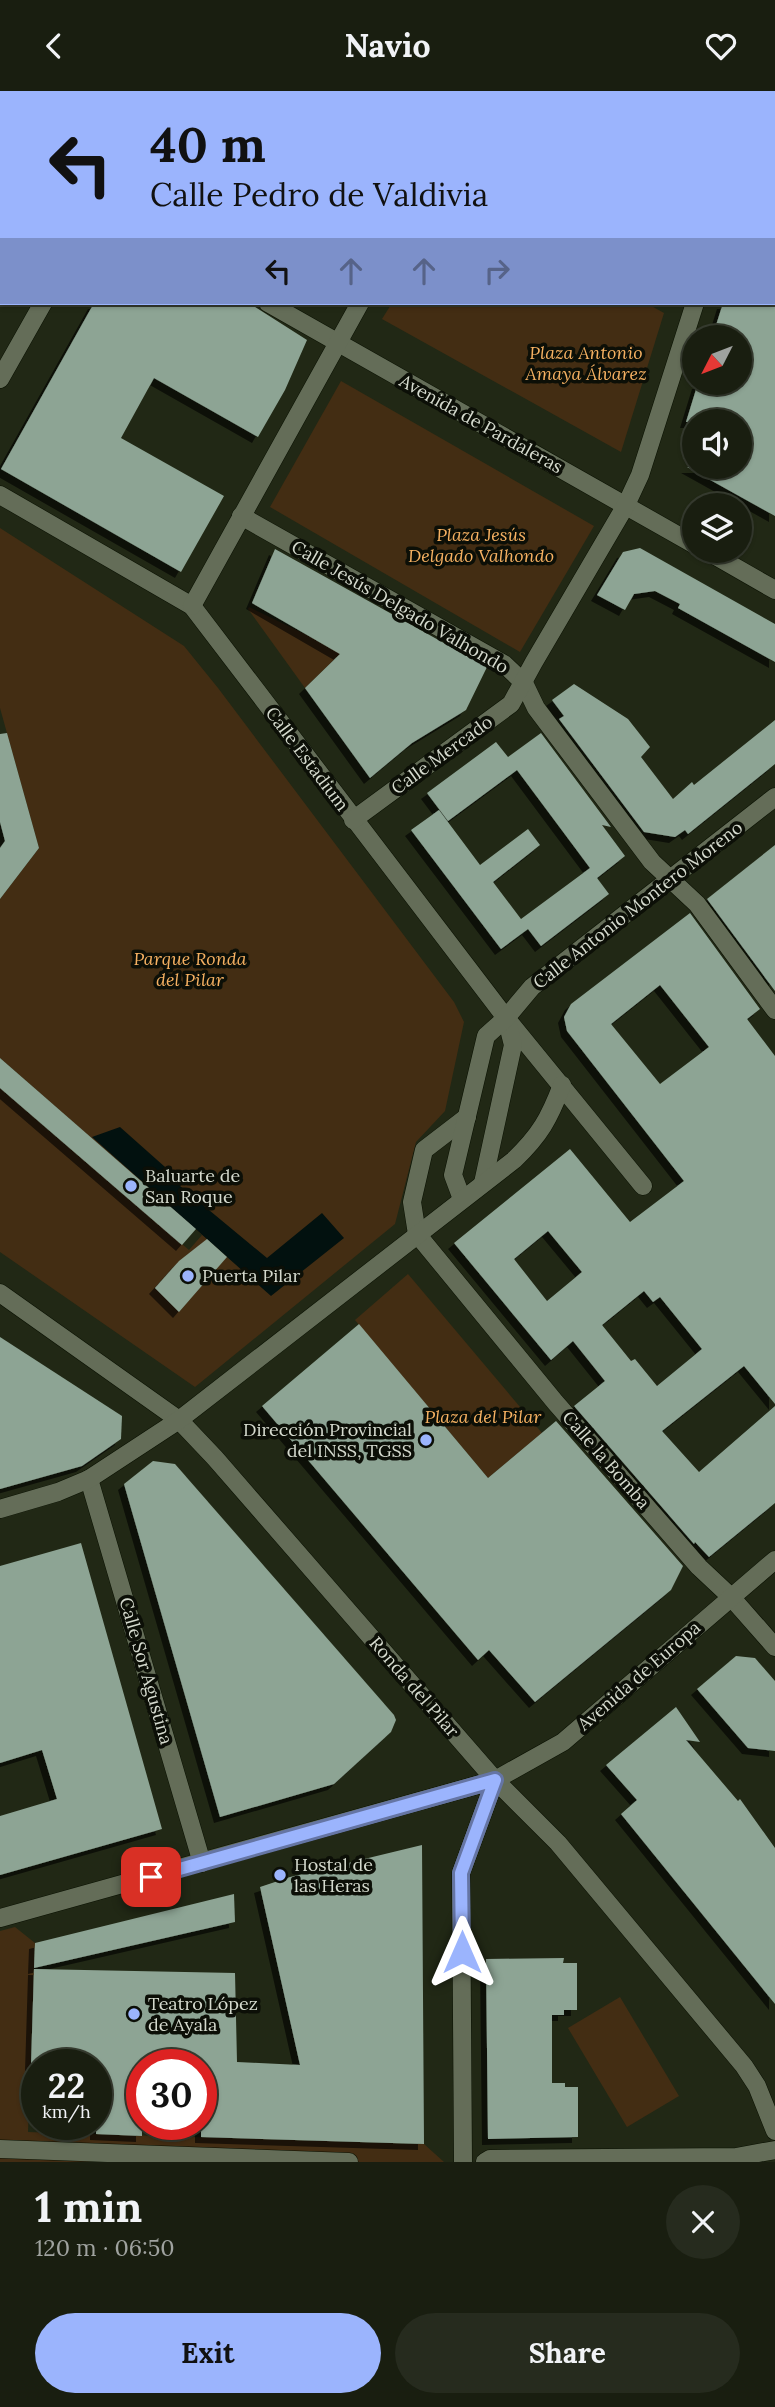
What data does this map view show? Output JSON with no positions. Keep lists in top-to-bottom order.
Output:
{
  "streets": {
    "street": [
      "Avenida de Pardaleras",
      "Calle Jesús Delgado Valhondo",
      "Calle Mercado",
      "Calle Estadium",
      "Calle Antonio Montero Moreno",
      "Calle la Bomba",
      "Calle Sor Agustina",
      "Avenida de Europa",
      "Ronda del Pilar"
    ]
  },
  "crossings": [
    ["Avenida de Pardaleras", "Calle Jesús Delgado Valhondo"],
    ["Calle Jesús Delgado Valhondo", "Calle Mercado"],
    ["Calle Mercado", "Calle Estadium"],
    ["Calle Estadium", "Calle Antonio Montero Moreno"],
    ["Calle la Bomba", "Avenida de Europa"],
    ["Calle Sor Agustina", "Avenida de Europa"],
    ["Avenida de Europa", "Ronda del Pilar"]
  ],
  "parks": [
    "Plaza Antonio Amaya Álvarez",
    "Plaza Jesús Delgado Valhondo",
    "Parque Ronda del Pilar",
    "Plaza del Pilar"
  ],
  "places": [
    "Baluarte de San Roque",
    "Puerta Pilar",
    "Dirección Provincial del INSS, TGSS",
    "Hostal de las Heras",
    "Teatro López de Ayala"
  ],
  "north": "bottom left",
  "page": {
    "header": "Navio",
    "turn": ["40 m", "Calle Pedro de Valdivia"],
    "speed": "22 km/h",
    "limit": "30",
    "heading": ["1 min", "120 m · 06:50"],
    "buttons": ["Exit", "Share"]
  }
}
